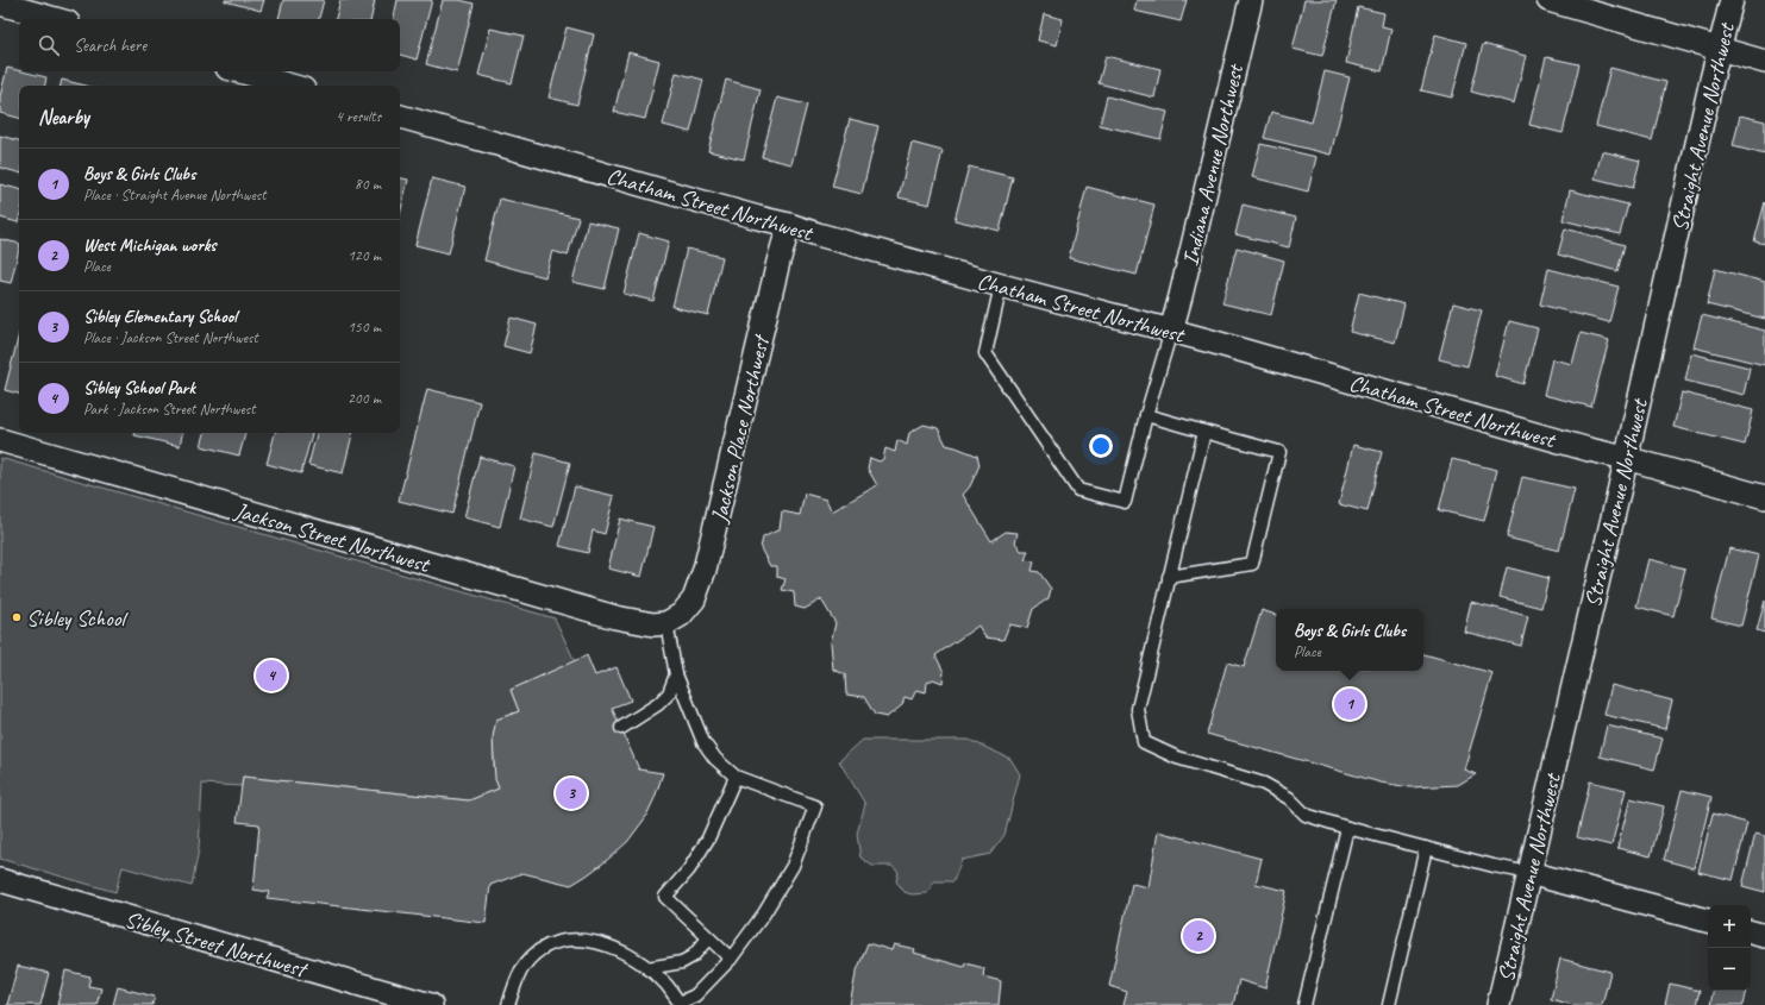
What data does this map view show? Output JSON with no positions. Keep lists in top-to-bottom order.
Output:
{
  "streets": {
    "street": [
      "Straight Avenue Northwest",
      "Indiana Avenue Northwest",
      "Chatham Street Northwest",
      "Jackson Place Northwest",
      "Jackson Street Northwest",
      "Sibley Street Northwest"
    ]
  },
  "crossings": [
    ["Straight Avenue Northwest", "Chatham Street Northwest"],
    ["Indiana Avenue Northwest", "Chatham Street Northwest"],
    ["Chatham Street Northwest", "Jackson Place Northwest"],
    ["Jackson Place Northwest", "Jackson Street Northwest"]
  ],
  "places": ["Sibley School"],
  "page": {
    "search": "Search here",
    "heading": ["Nearby", "4 results"],
    "list": [
      {
        "mark": "1",
        "name": "Boys & Girls Clubs",
        "note": "Place · Straight Avenue Northwest",
        "value": "80 m"
      },
      {
        "mark": "2",
        "name": "West Michigan works",
        "note": "Place",
        "value": "120 m"
      },
      {
        "mark": "3",
        "name": "Sibley Elementary School",
        "note": "Place · Jackson Street Northwest",
        "value": "150 m"
      },
      {
        "mark": "4",
        "name": "Sibley School Park",
        "note": "Park · Jackson Street Northwest",
        "value": "200 m"
      }
    ],
    "popup": ["Boys & Girls Clubs", "Place"],
    "pins": [
      "4",
      "1",
      "3",
      "2"
    ],
    "map_buttons": ["+", "−"]
  }
}
